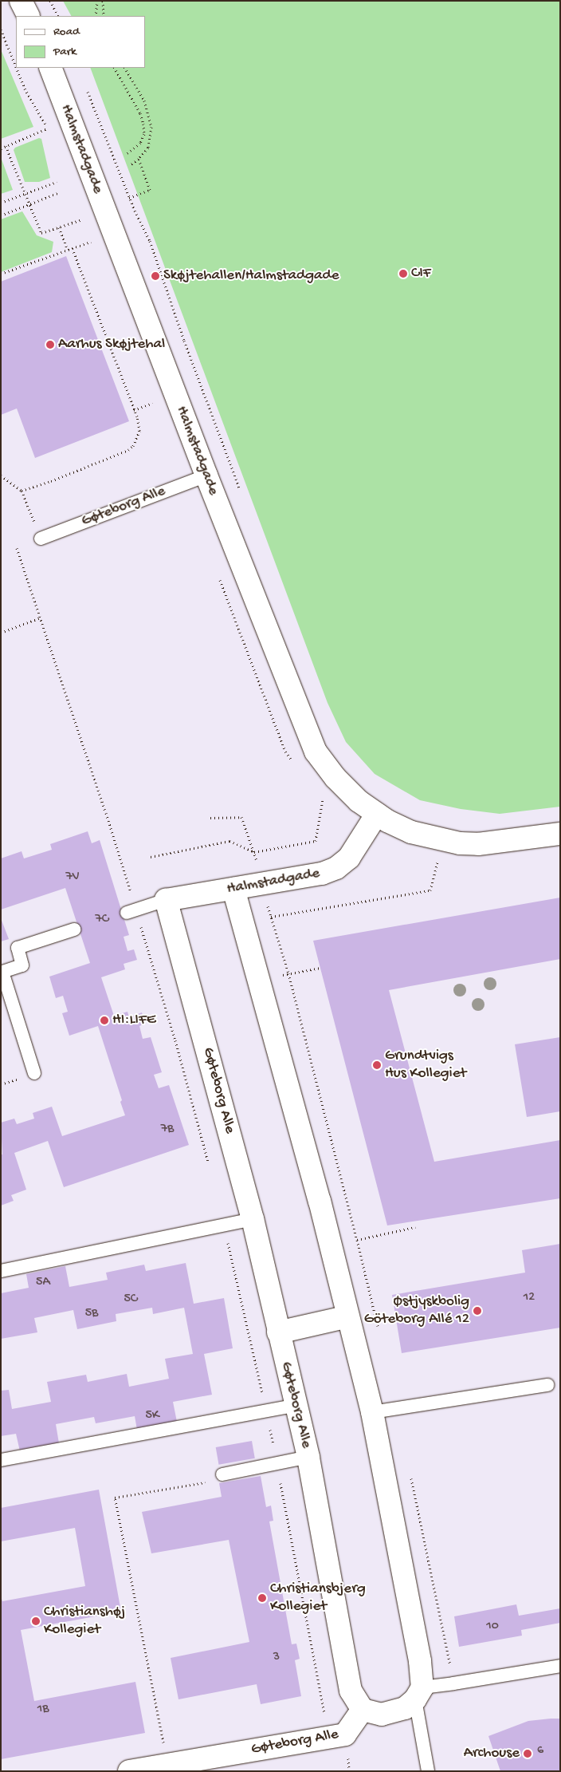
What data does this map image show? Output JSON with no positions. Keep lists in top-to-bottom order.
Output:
{
  "streets": {
    "street": ["Halmstadgade", "Gøteborg Alle"]
  },
  "crossings": [
    ["Halmstadgade", "Gøteborg Alle"]
  ],
  "places": [
    "CIF",
    "Skøjtehallen/Halmstadgade",
    "Aarhus Skøjtehal",
    "HI:LIFE",
    "Grundtvigs Hus Kollegiet",
    "Østjyskbolig Göteborg Allé 12",
    "Christiansbjerg Kollegiet",
    "Christianshøj Kollegiet",
    "Archouse"
  ],
  "house_numbers": [
    "7V",
    "7C",
    "7B",
    "5A",
    "12",
    "5C",
    "5B",
    "5K",
    "10",
    "3",
    "1B",
    "6"
  ],
  "legend": ["Road", "Park"]
}
